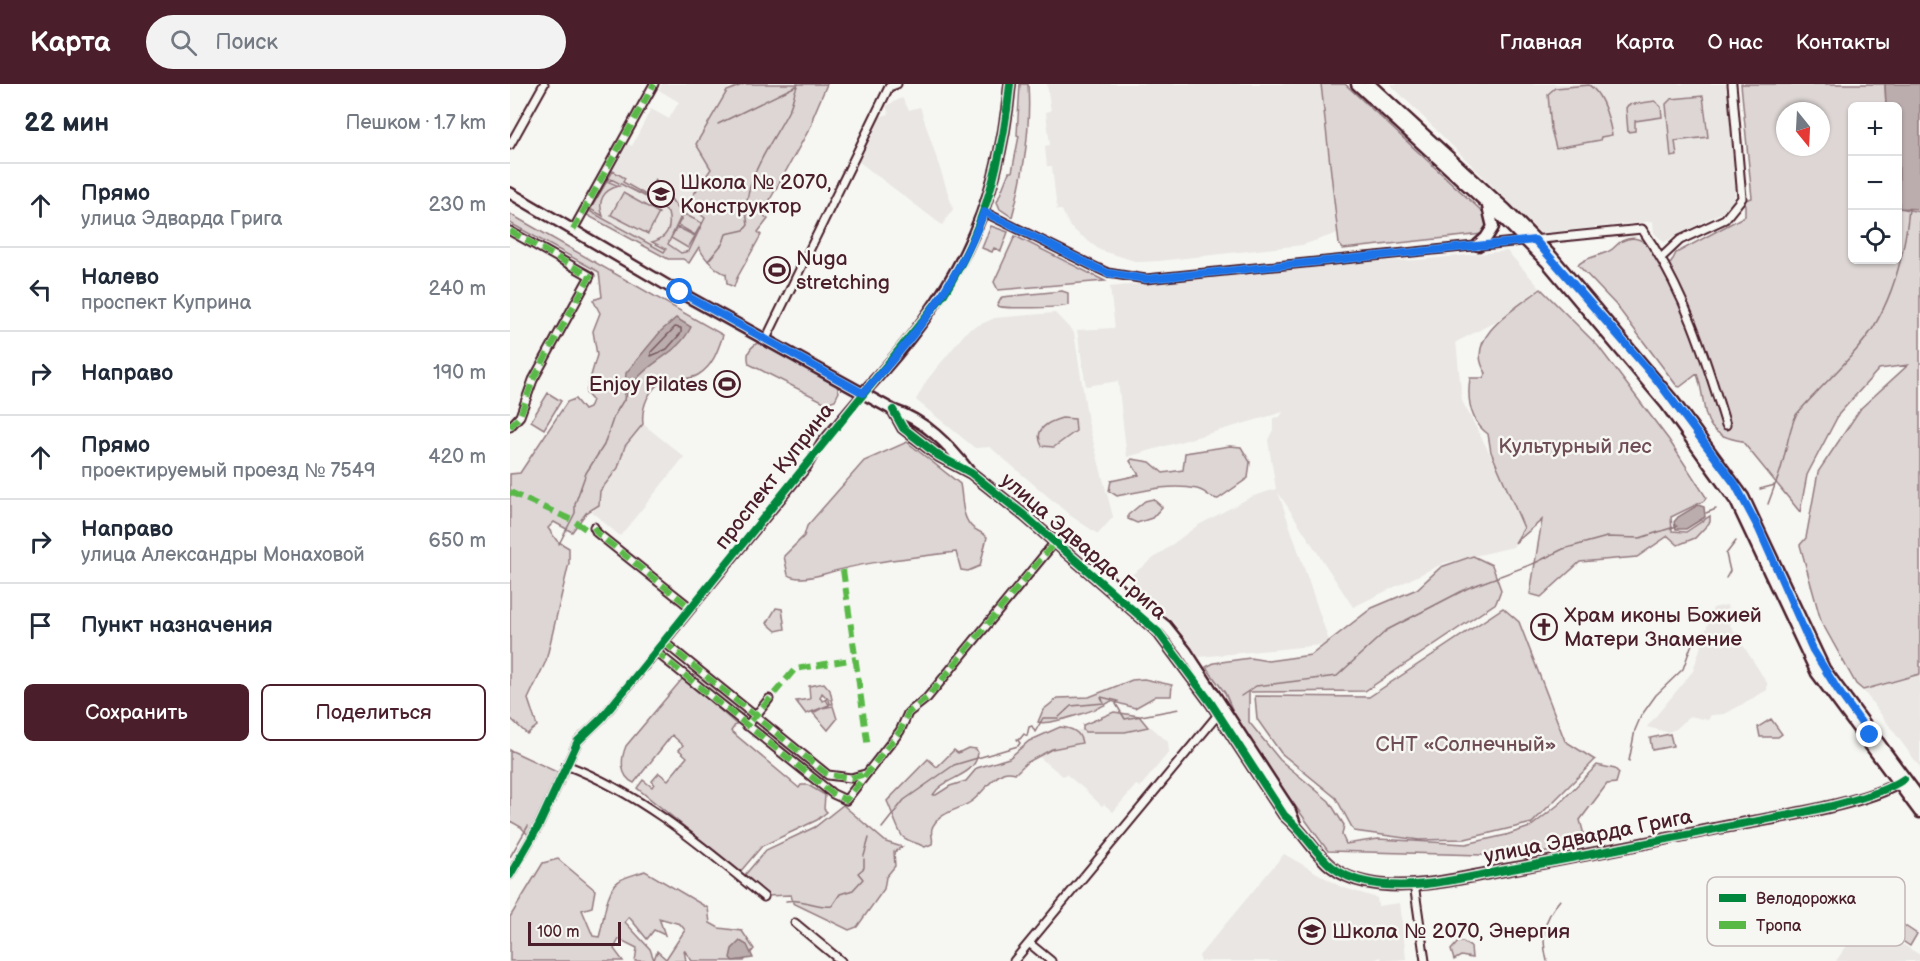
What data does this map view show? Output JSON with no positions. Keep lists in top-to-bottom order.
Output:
{
  "streets": {
    "street": ["проспект Куприна", "улица Эдварда Грига"]
  },
  "crossings": [
    ["проспект Куприна", "улица Эдварда Грига"]
  ],
  "parks": ["Культурный лес", "СНТ «Солнечный»"],
  "places": {
    "school or university": ["Школа № 2070, Конструктор", "Школа № 2070, Энергия"],
    "sports": ["Nuga stretching", "Enjoy Pilates"],
    "church": ["Храм иконы Божией Матери Знамение"]
  },
  "legend": ["Велодорожка", "Тропа"],
  "scale_bar": "100 m",
  "north": "bottom",
  "page": {
    "header": "Карта",
    "search": "Поиск",
    "nav": [
      "Главная",
      "Карта",
      "О нас",
      "Контакты"
    ],
    "heading": ["22 мин", "Пешком · 1.7 km"],
    "map_buttons": ["+", "−"],
    "list": [
      ["Прямо", "улица Эдварда Грига", "230 m"],
      ["Налево", "проспект Куприна", "240 m"],
      ["Направо", "190 m"],
      ["Прямо", "проектируемый проезд № 7549", "420 m"],
      ["Направо", "улица Александры Монаховой", "650 m"],
      "Пункт назначения"
    ],
    "buttons": ["Сохранить", "Поделиться"],
    "scale": "100 m"
  }
}
